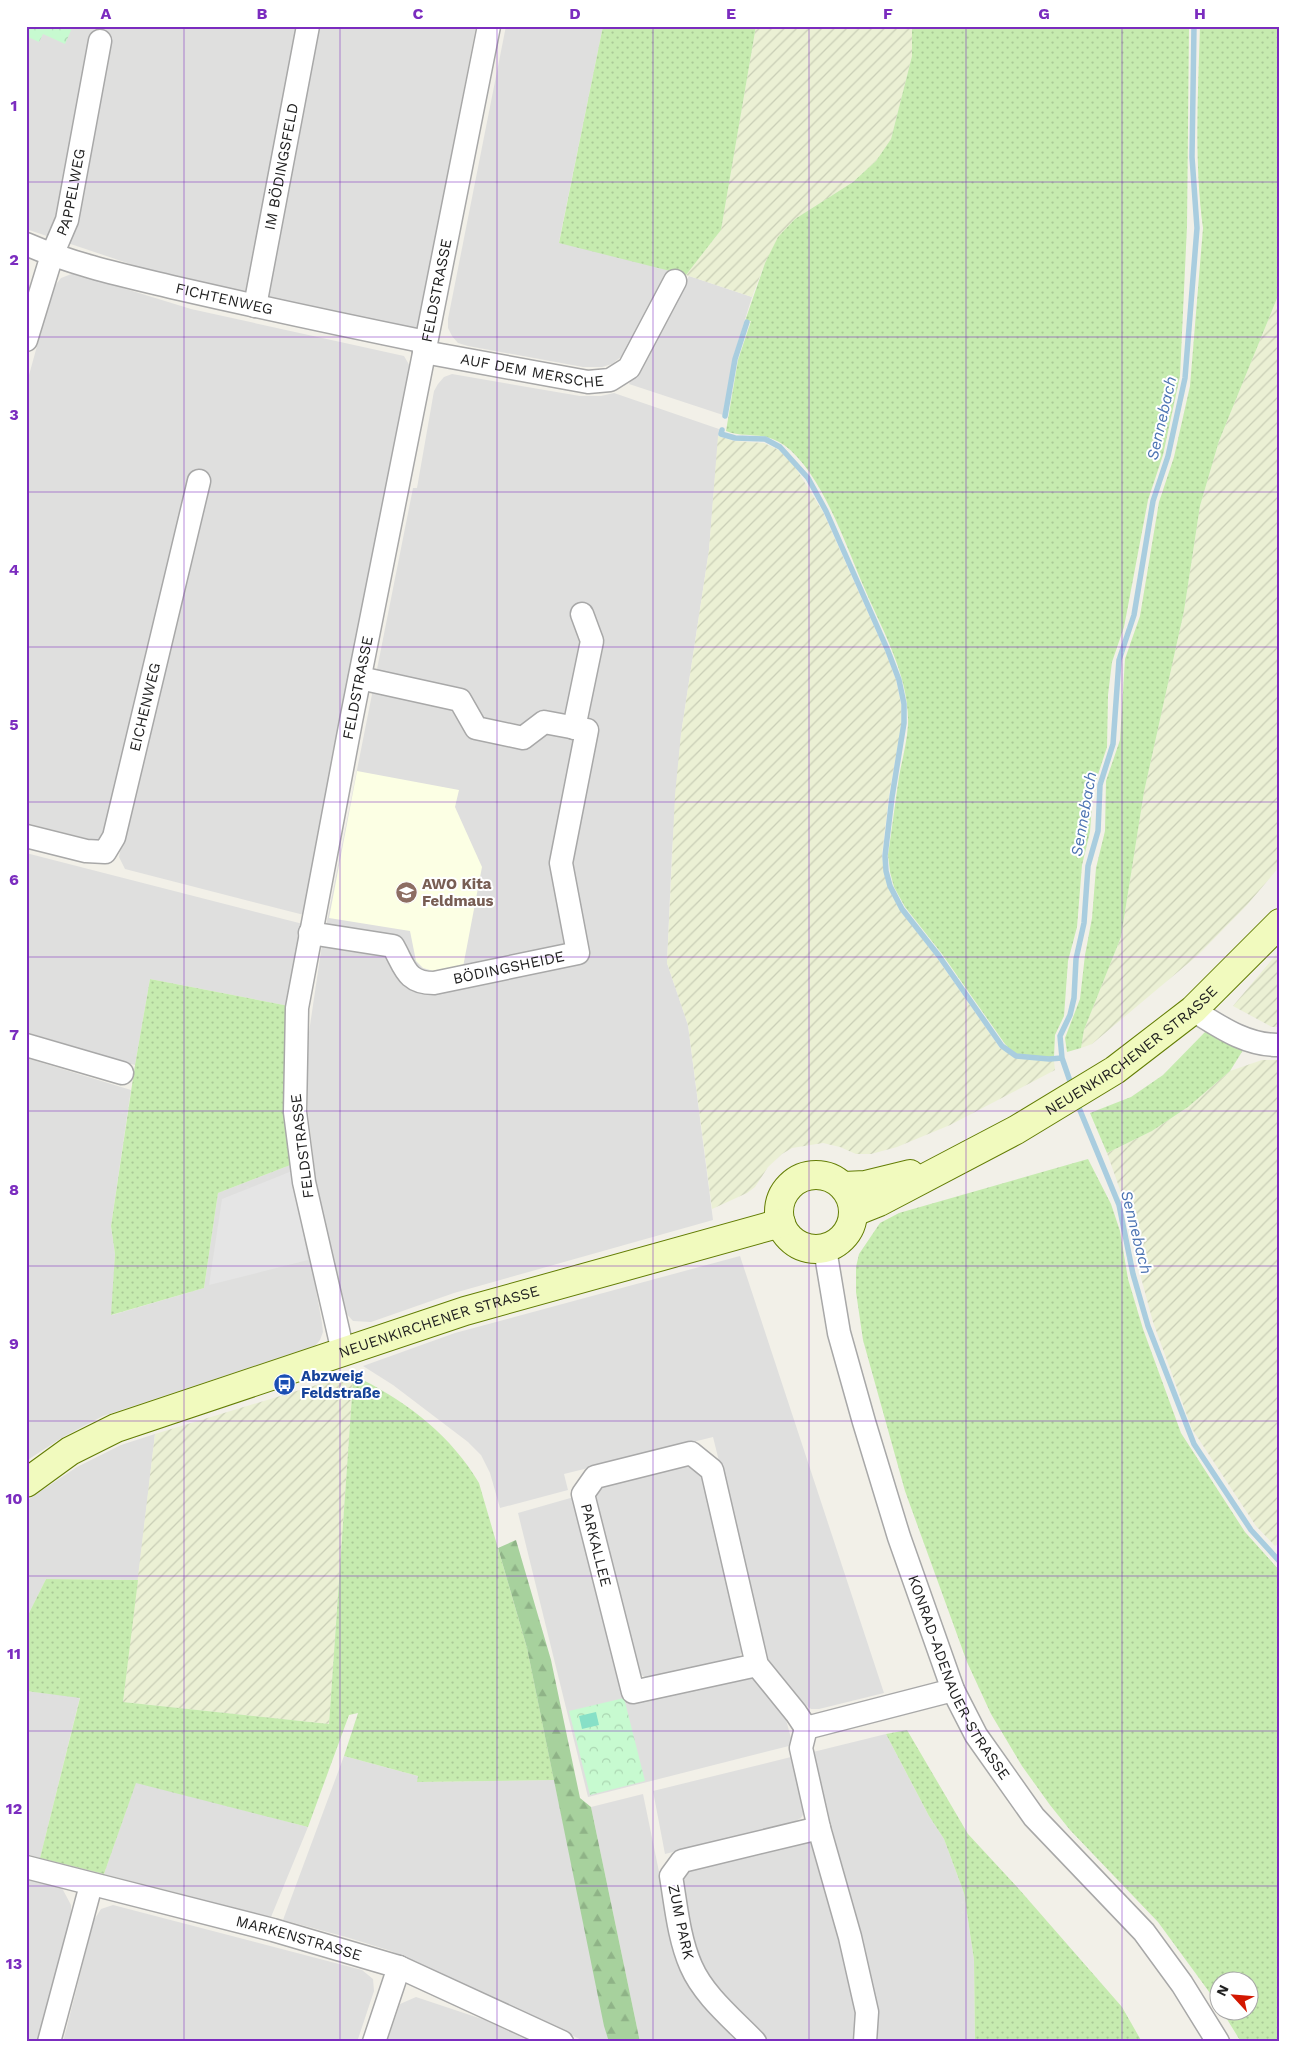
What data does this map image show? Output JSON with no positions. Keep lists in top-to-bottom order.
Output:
{
  "streets": {
    "street": [
      "IM BÖDINGSFELD",
      "PAPPELWEG",
      "FELDSTRASSE",
      "FICHTENWEG",
      "AUF DEM MERSCHE",
      "EICHENWEG",
      "BÖDINGSHEIDE",
      "NEUENKIRCHENER STRASSE",
      "PARKALLEE",
      "KONRAD-ADENAUER-STRASSE",
      "ZUM PARK",
      "MARKENSTRASSE"
    ]
  },
  "crossings": [
    ["IM BÖDINGSFELD", "FICHTENWEG"],
    ["PAPPELWEG", "FICHTENWEG"],
    ["FELDSTRASSE", "FICHTENWEG"],
    ["FELDSTRASSE", "AUF DEM MERSCHE"],
    ["FELDSTRASSE", "BÖDINGSHEIDE"],
    ["FELDSTRASSE", "NEUENKIRCHENER STRASSE"],
    ["FICHTENWEG", "AUF DEM MERSCHE"],
    ["NEUENKIRCHENER STRASSE", "KONRAD-ADENAUER-STRASSE"]
  ],
  "water": ["Sennebach"],
  "places": {
    "school or university": ["AWO Kita Feldmaus"],
    "bus stop": ["Abzweig Feldstraße"]
  },
  "north": "top left",
  "grid": {
    "columns": [
      "A",
      "B",
      "C",
      "D",
      "E",
      "F",
      "G",
      "H"
    ],
    "rows": [
      "1",
      "2",
      "3",
      "4",
      "5",
      "6",
      "7",
      "8",
      "9",
      "10",
      "11",
      "12",
      "13"
    ]
  }
}
